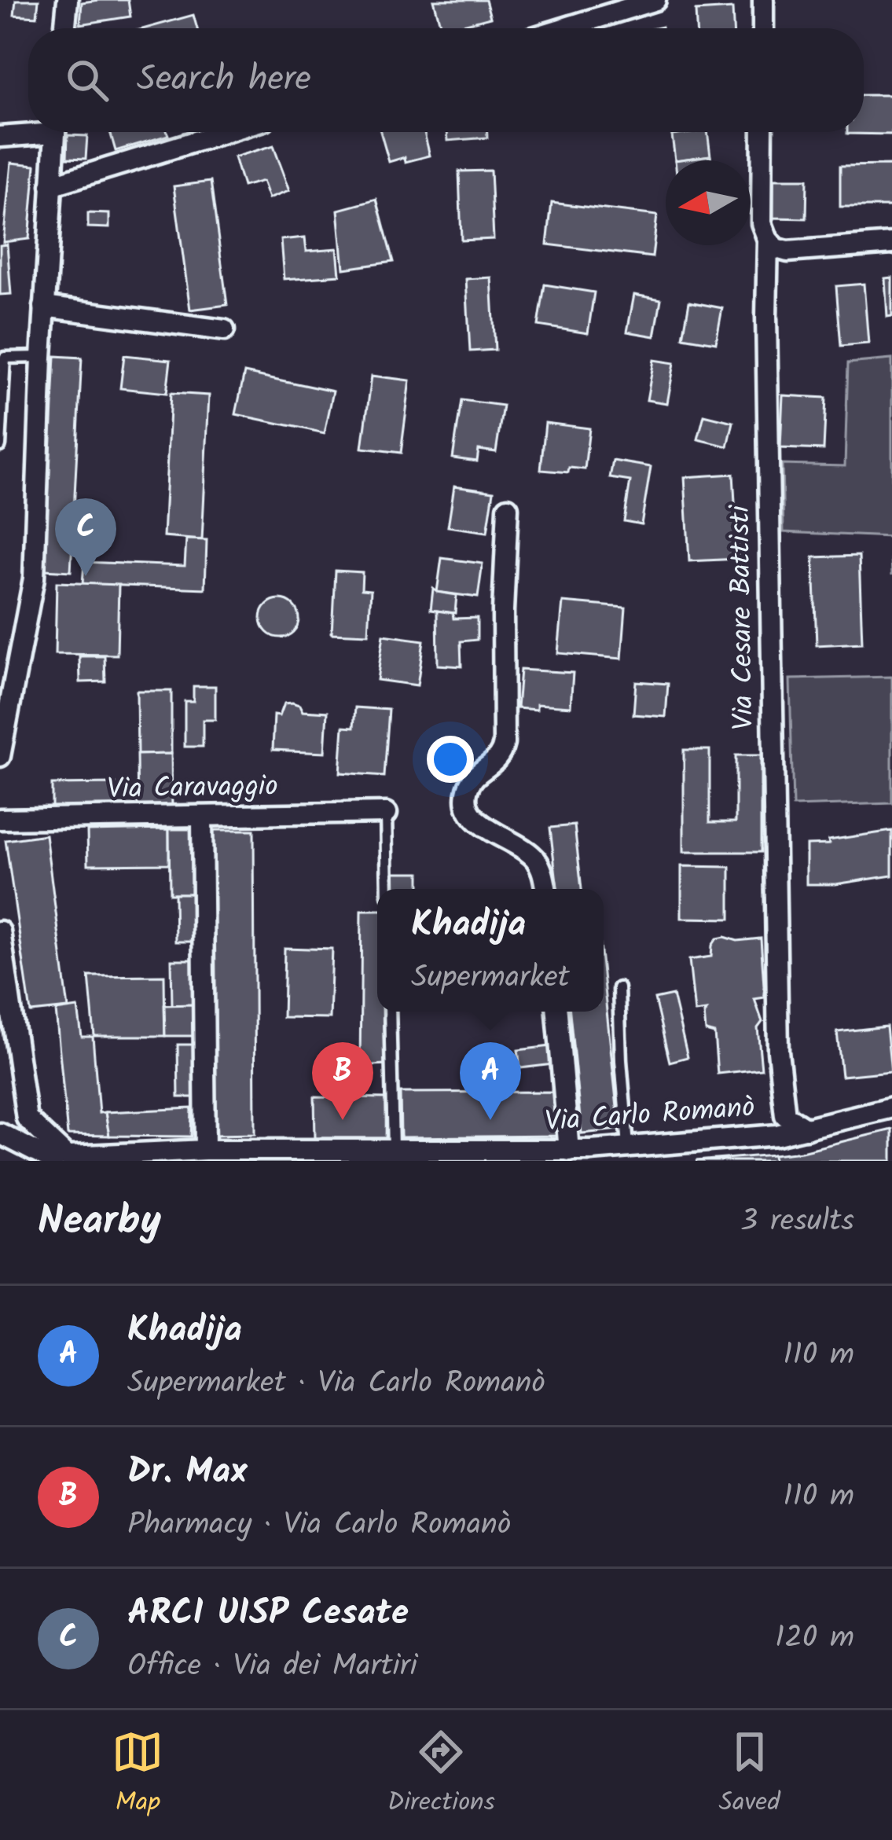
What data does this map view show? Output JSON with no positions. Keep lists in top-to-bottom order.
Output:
{
  "streets": {
    "street": ["Via Cesare Battisti", "Via Caravaggio", "Via Carlo Romanò"]
  },
  "north": "left",
  "page": {
    "search": "Search here",
    "pins": ["C", "A", "B"],
    "popup": ["Khadija", "Supermarket"],
    "heading": ["Nearby", "3 results"],
    "list": [
      {
        "mark": "A",
        "name": "Khadija",
        "note": "Supermarket · Via Carlo Romanò",
        "value": "110 m"
      },
      {
        "mark": "B",
        "name": "Dr. Max",
        "note": "Pharmacy · Via Carlo Romanò",
        "value": "110 m"
      },
      {
        "mark": "C",
        "name": "ARCI UISP Cesate",
        "note": "Office · Via dei Martiri",
        "value": "120 m"
      }
    ],
    "nav": ["Map", "Directions", "Saved"]
  }
}
